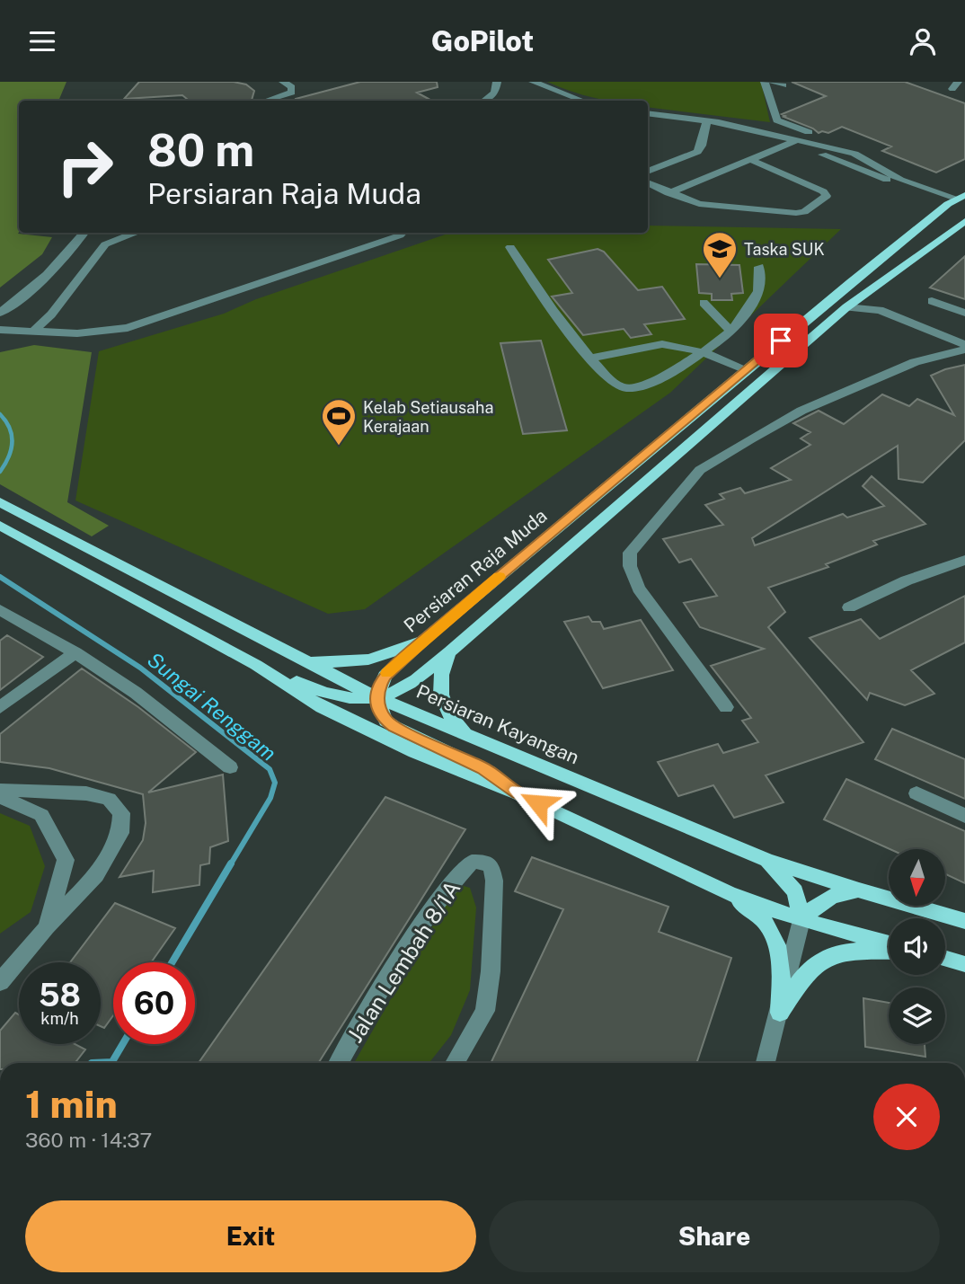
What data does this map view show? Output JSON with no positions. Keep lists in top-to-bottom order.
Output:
{
  "streets": {
    "main road": ["Persiaran Raja Muda", "Persiaran Kayangan"],
    "street": ["Jalan Lembah 8/1A"]
  },
  "crossings": [
    ["Persiaran Raja Muda", "Persiaran Kayangan"]
  ],
  "water": ["Sungai Renggam"],
  "places": {
    "school or university": ["Taska SUK"],
    "sports": ["Kelab Setiausaha Kerajaan"]
  },
  "north": "bottom",
  "page": {
    "header": "GoPilot",
    "turn": ["80 m", "Persiaran Raja Muda"],
    "speed": "58 km/h",
    "limit": "60",
    "heading": ["1 min", "360 m · 14:37"],
    "buttons": ["Exit", "Share"]
  }
}
